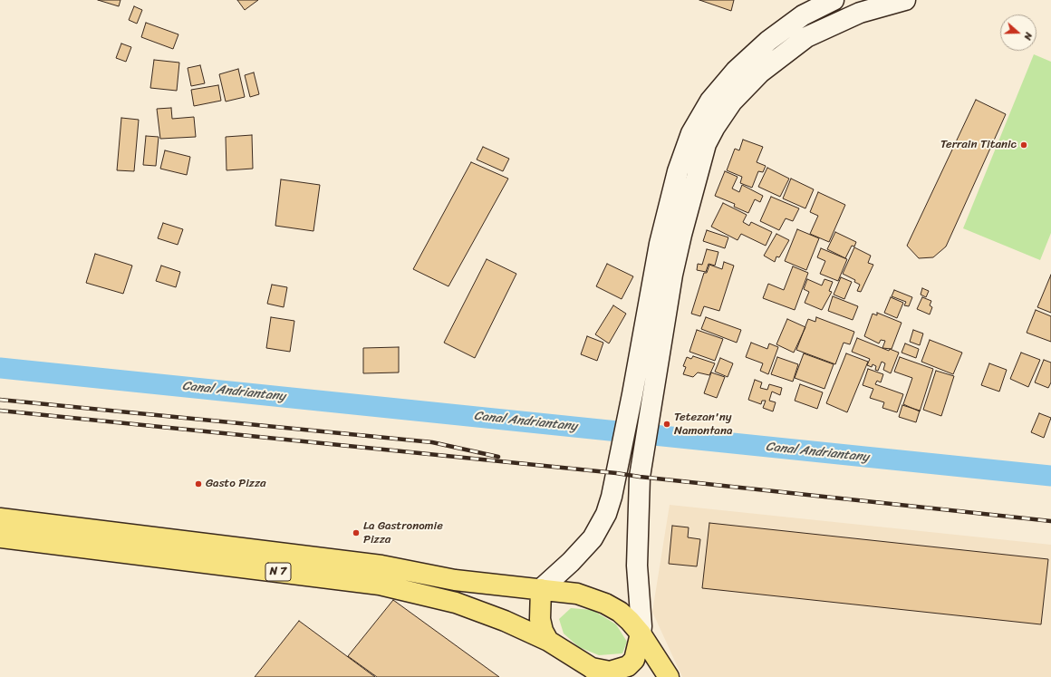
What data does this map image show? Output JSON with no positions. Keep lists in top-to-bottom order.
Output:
{
  "streets": {
    "main road": ["N 7"]
  },
  "water": ["Canal Andriantany"],
  "places": [
    "Terrain Titanic",
    "Tetezan'ny Namontana",
    "Gasto Pizza",
    "La Gastronomie Pizza"
  ],
  "north": "right"
}
